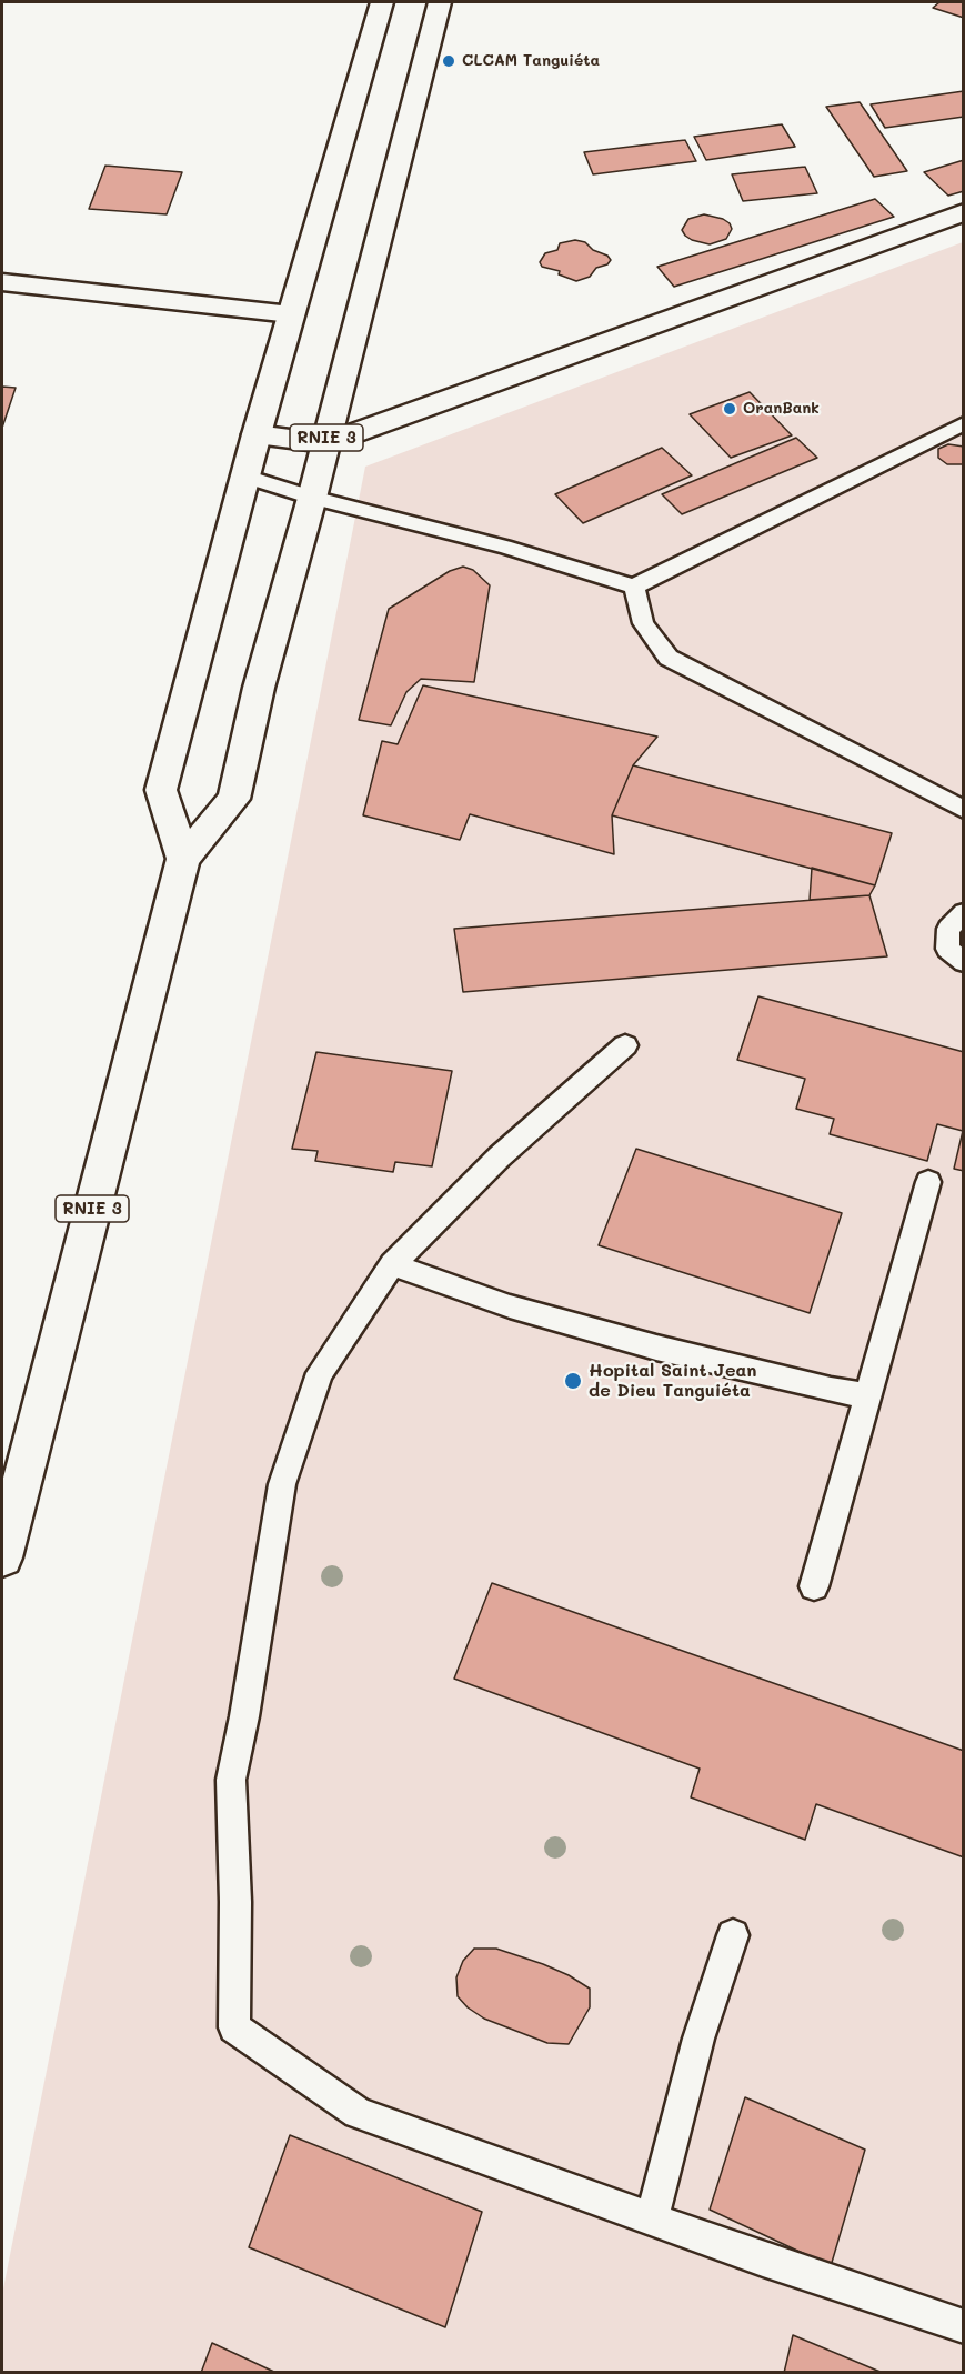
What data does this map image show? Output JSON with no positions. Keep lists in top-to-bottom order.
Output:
{
  "streets": {
    "main road": ["RNIE 3"]
  },
  "places": ["CLCAM Tanguiéta", "OranBank", "Hopital Saint Jean de Dieu Tanguiéta"]
}
